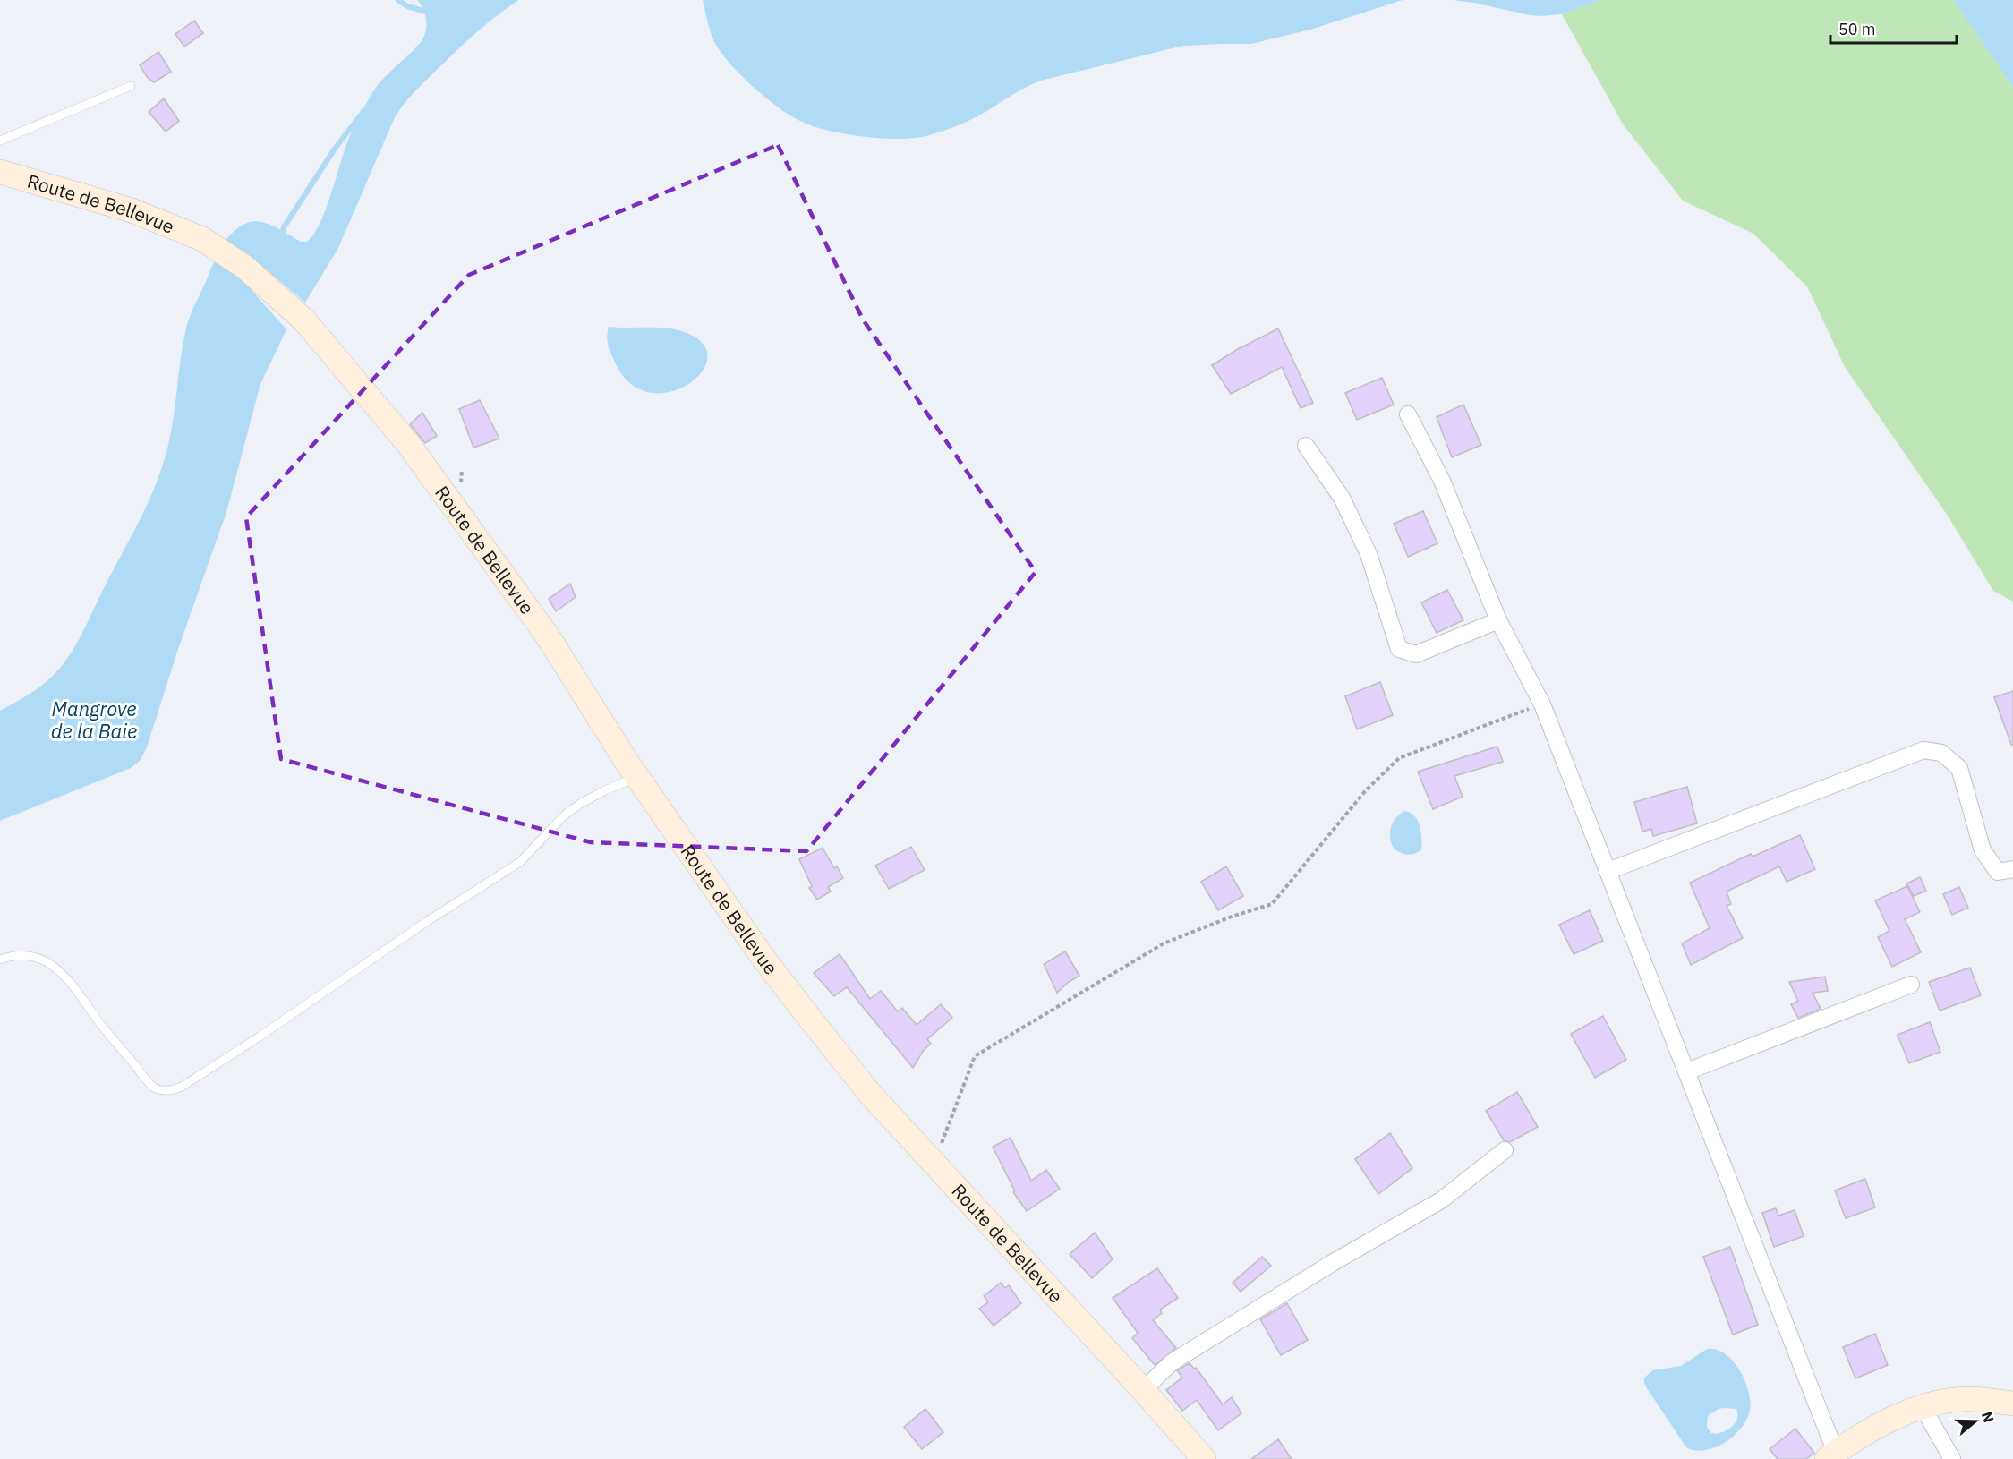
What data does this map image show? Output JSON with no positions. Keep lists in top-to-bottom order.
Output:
{
  "streets": {
    "main road": ["Route de Bellevue"]
  },
  "water": ["Mangrove de la Baie"],
  "scale_bar": "50 m",
  "north": "right"
}
